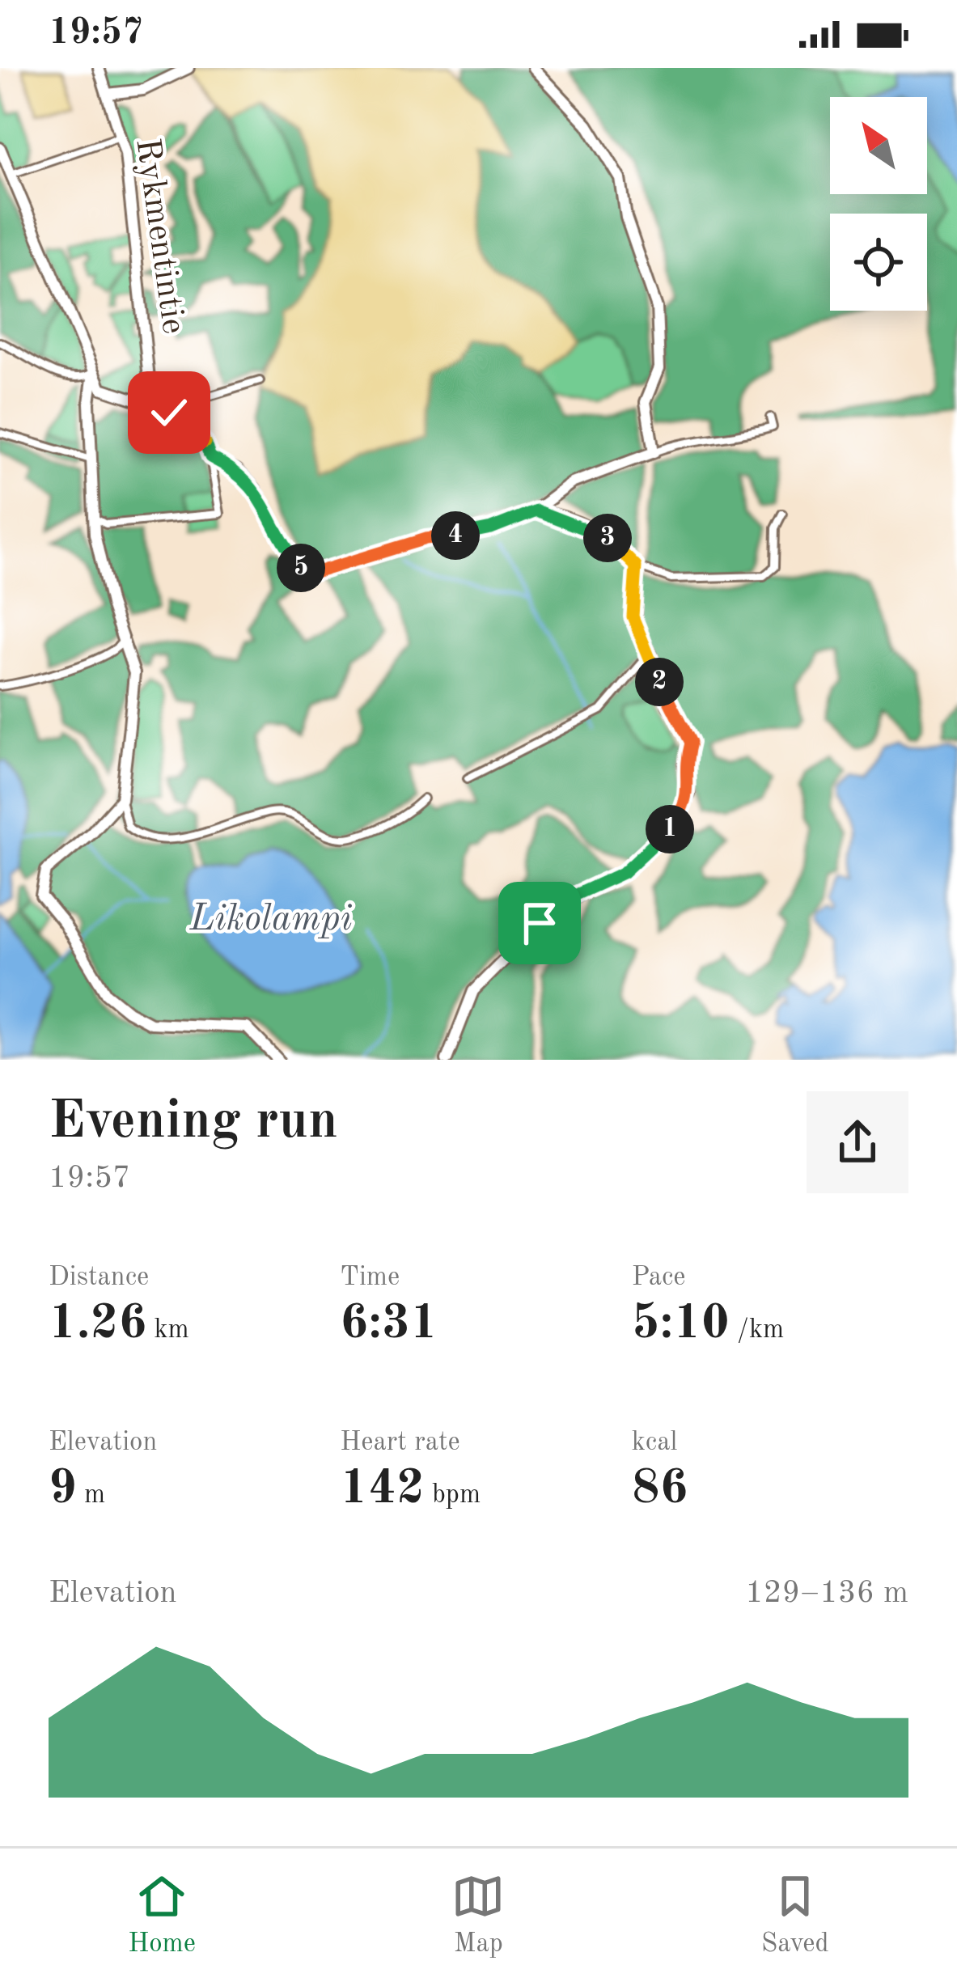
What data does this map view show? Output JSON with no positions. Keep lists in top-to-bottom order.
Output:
{
  "streets": {
    "street": ["Rykmentintie"]
  },
  "water": ["Likolampi"],
  "north": "top left",
  "page": {
    "status": "19:57",
    "pins": [
      "4",
      "3",
      "5",
      "2",
      "1"
    ],
    "heading": ["Evening run", "19:57"],
    "stats": [
      ["Distance", "1.26 km"],
      ["Time", "6:31"],
      ["Pace", "5:10 /km"],
      ["Elevation", "9 m"],
      ["Heart rate", "142 bpm"],
      ["kcal", "86"]
    ],
    "chart": ["Elevation", "129–136 m"],
    "tabs": ["Home", "Map", "Saved"]
  }
}
